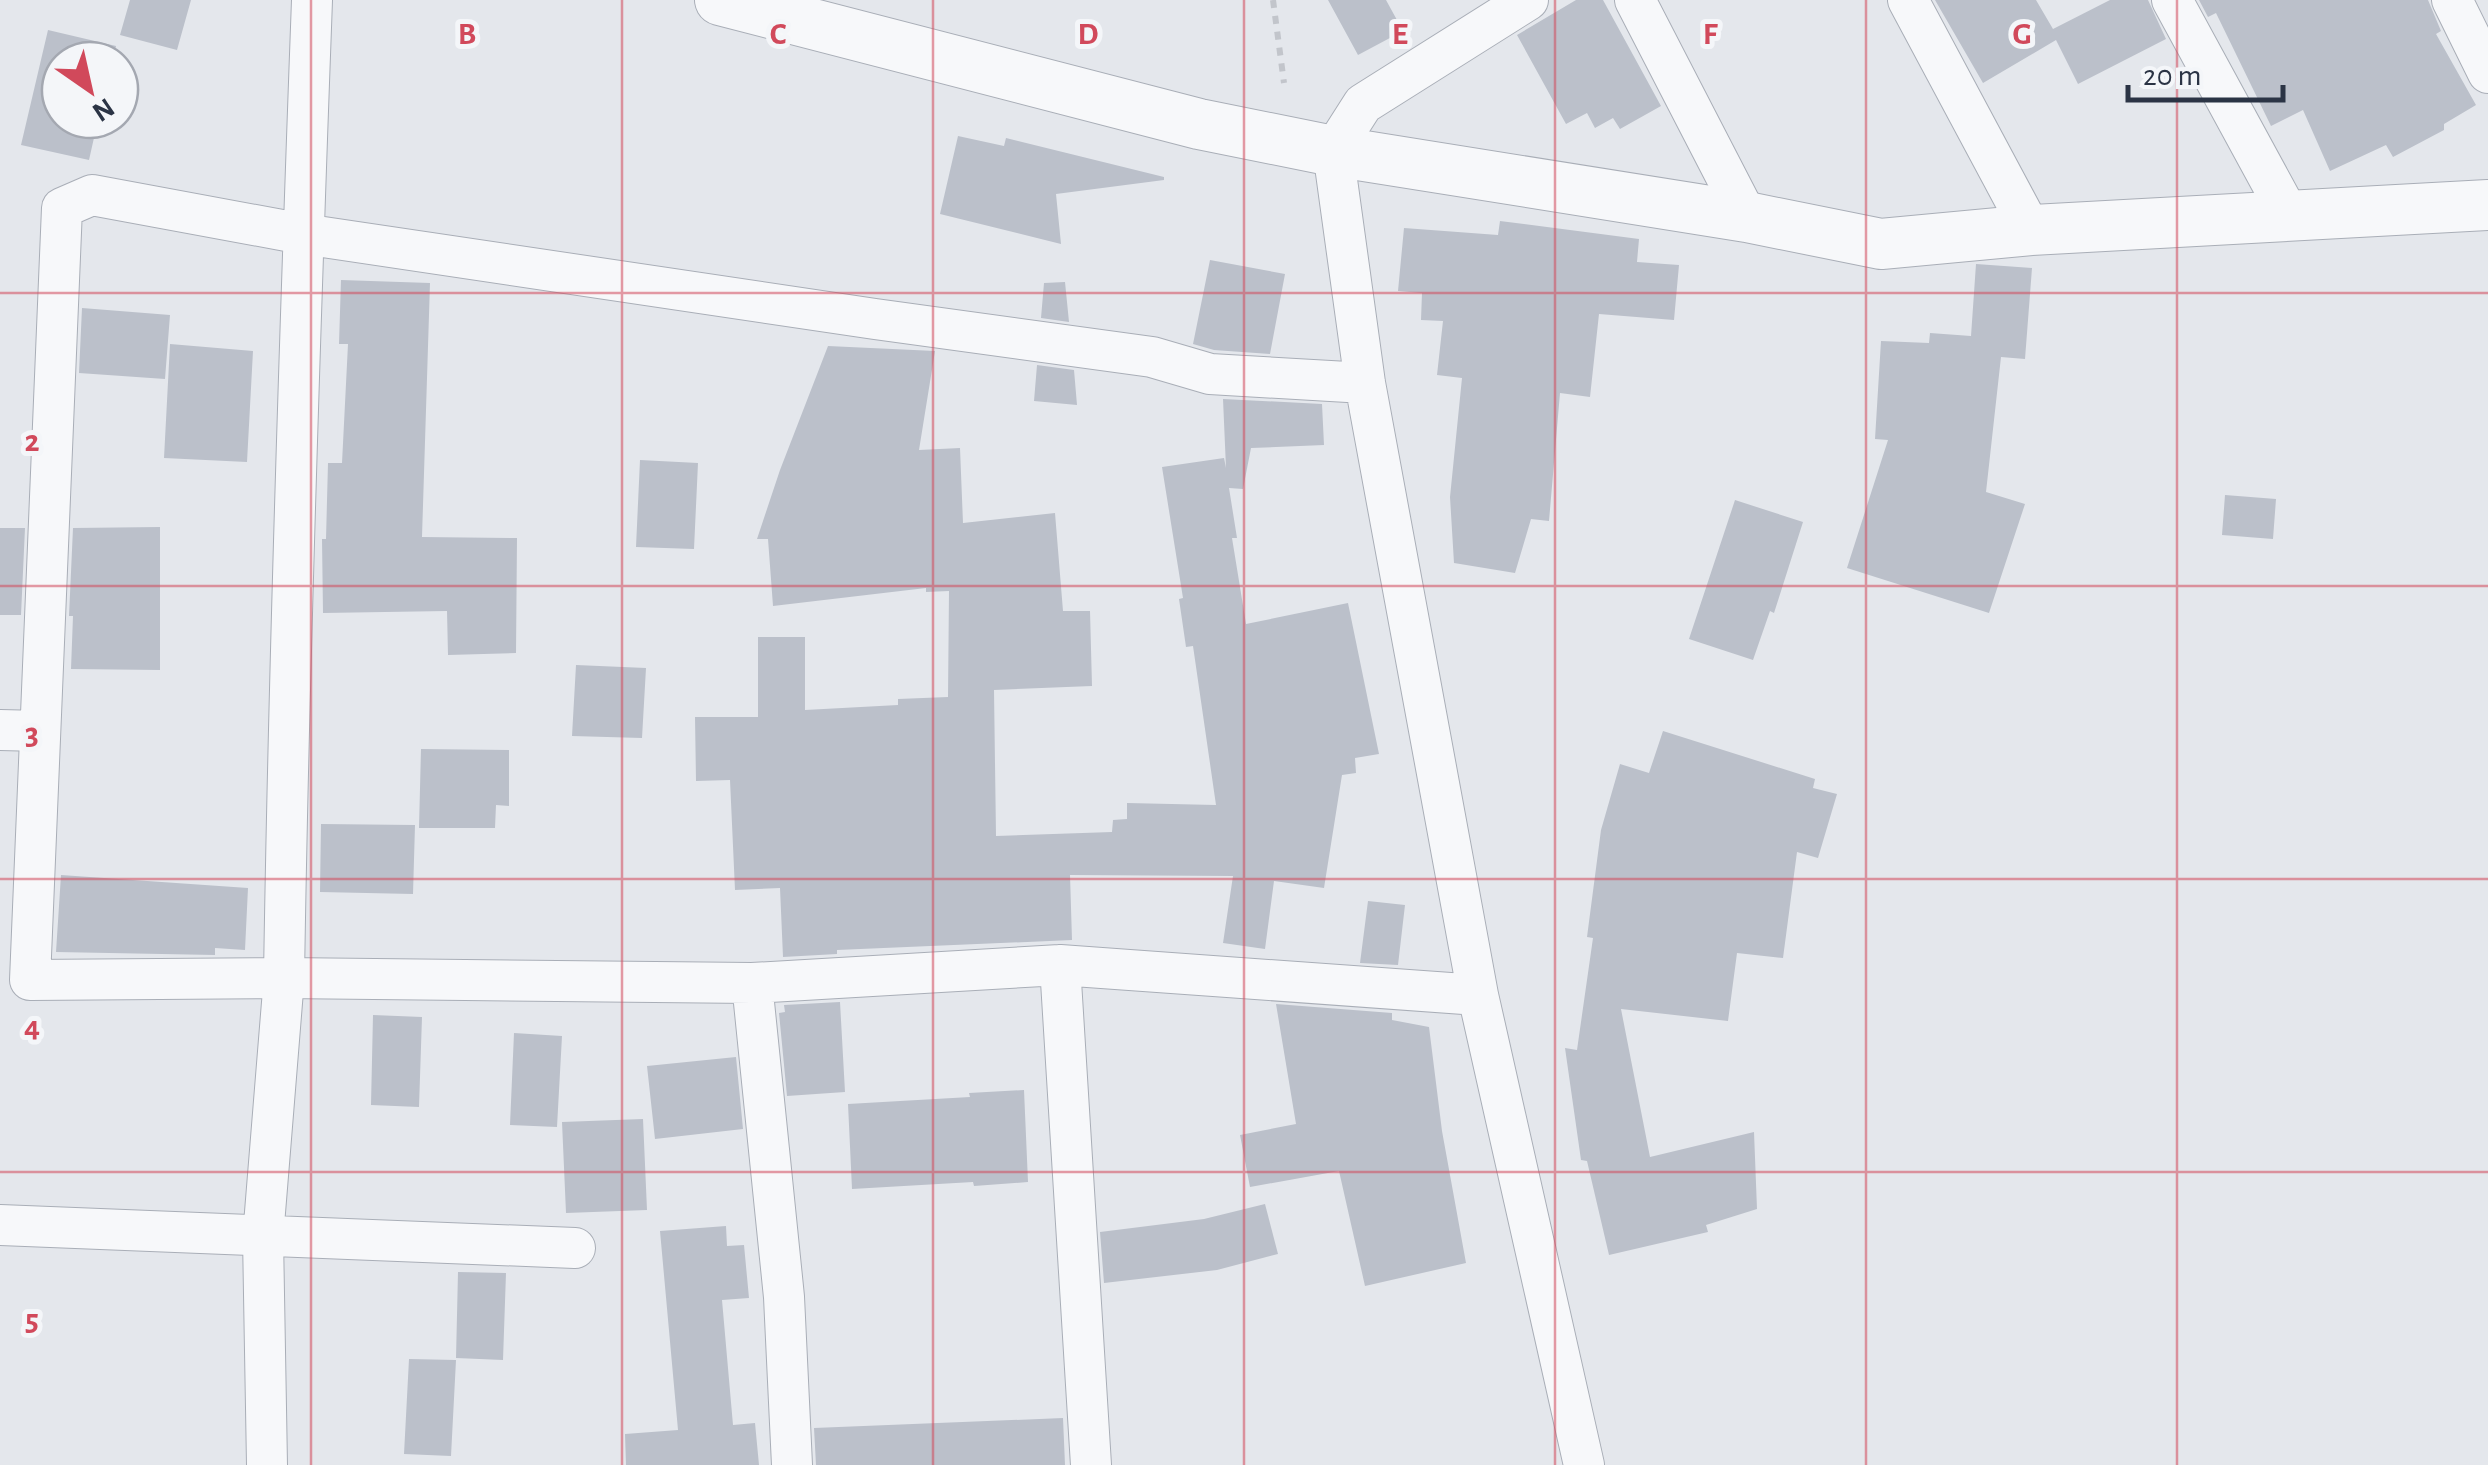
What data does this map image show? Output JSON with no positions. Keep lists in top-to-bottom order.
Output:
{
  "scale_bar": "20 m",
  "north": "bottom right",
  "grid": {
    "columns": [
      "B",
      "C",
      "D",
      "E",
      "F",
      "G"
    ],
    "rows": [
      "2",
      "3",
      "4",
      "5"
    ]
  }
}
